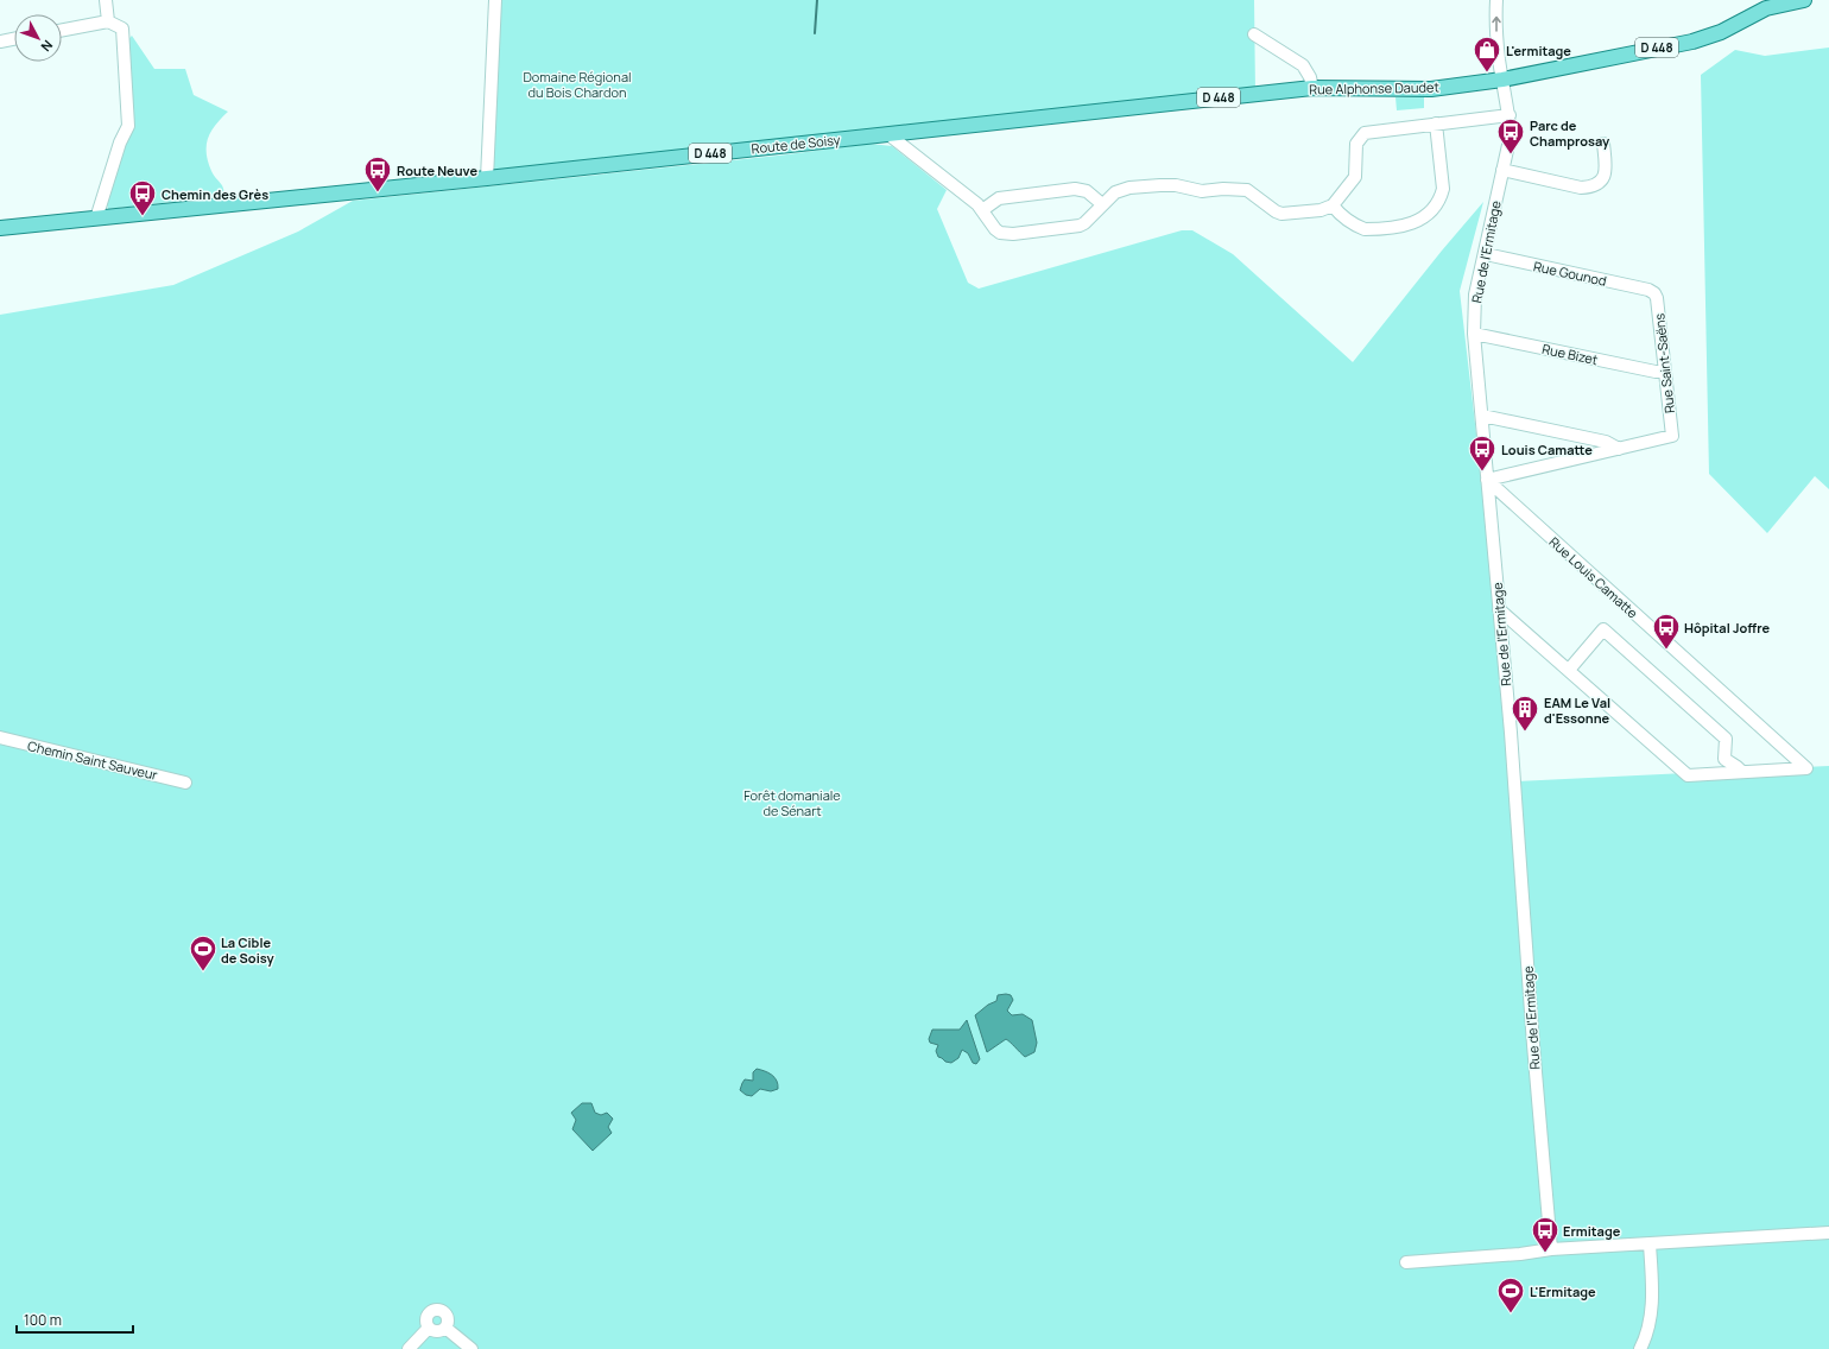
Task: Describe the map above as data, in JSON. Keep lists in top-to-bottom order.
{
  "streets": {
    "main road": ["D 448", "Rue Alphonse Daudet", "Route de Soisy"],
    "street": [
      "Rue de l'Ermitage",
      "Rue Gounod",
      "Rue Bizet",
      "Rue Saint-Saëns",
      "Rue Louis Camatte",
      "Chemin Saint Sauveur"
    ]
  },
  "crossings": [
    ["D 448", "Route de Soisy"],
    ["Rue Alphonse Daudet", "Route de Soisy"],
    ["Rue Alphonse Daudet", "Rue de l'Ermitage"],
    ["Rue de l'Ermitage", "Rue Gounod"],
    ["Rue de l'Ermitage", "Rue Bizet"],
    ["Rue de l'Ermitage", "Rue Louis Camatte"],
    ["Rue Gounod", "Rue Saint-Saëns"],
    ["Rue Bizet", "Rue Saint-Saëns"]
  ],
  "parks": ["Domaine Régional du Bois Chardon", "Forêt domaniale de Sénart"],
  "places": {
    "shop": ["L'ermitage"],
    "bus stop": [
      "Parc de Champrosay",
      "Route Neuve",
      "Chemin des Grès",
      "Louis Camatte",
      "Hôpital Joffre",
      "Ermitage"
    ],
    "building": ["EAM Le Val d'Essonne"],
    "sports": ["La Cible de Soisy", "L'Ermitage"]
  },
  "scale_bar": "100 m",
  "north": "bottom right"
}
